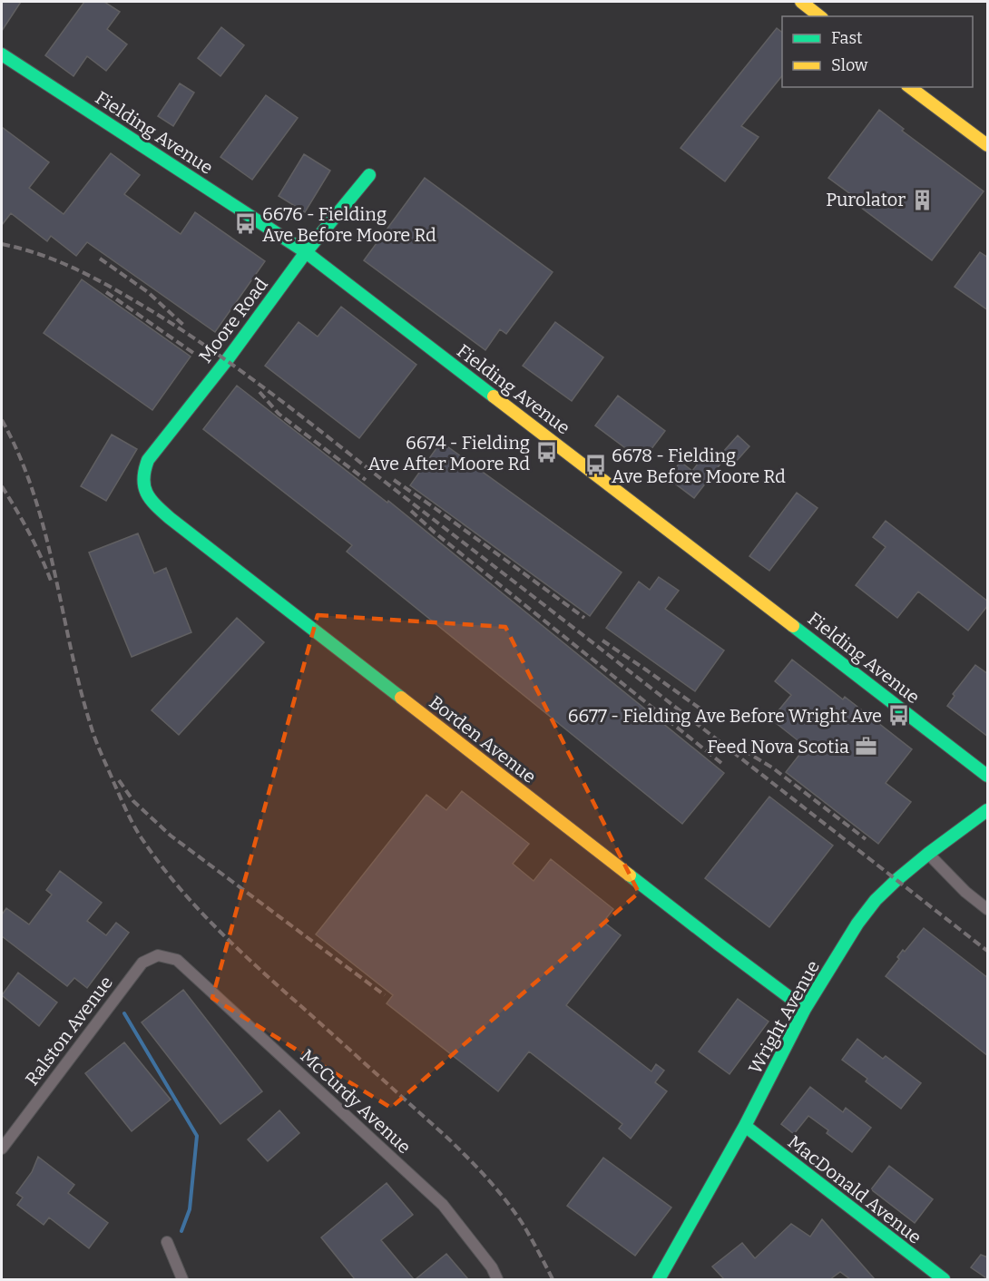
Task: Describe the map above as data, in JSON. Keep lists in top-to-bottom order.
{
  "streets": {
    "street": [
      "Fielding Avenue",
      "Moore Road",
      "Borden Avenue",
      "Wright Avenue",
      "Ralston Avenue",
      "McCurdy Avenue",
      "MacDonald Avenue"
    ]
  },
  "crossings": [
    ["Fielding Avenue", "Moore Road"],
    ["Moore Road", "Borden Avenue"],
    ["Borden Avenue", "Wright Avenue"],
    ["Wright Avenue", "MacDonald Avenue"],
    ["Ralston Avenue", "McCurdy Avenue"]
  ],
  "places": {
    "building": ["Purolator"],
    "bus stop": [
      "6676 - Fielding Ave Before Moore Rd",
      "6674 - Fielding Ave After Moore Rd",
      "6678 - Fielding Ave Before Moore Rd",
      "6677 - Fielding Ave Before Wright Ave"
    ],
    "office": ["Feed Nova Scotia"]
  },
  "legend": ["Fast", "Slow"]
}
